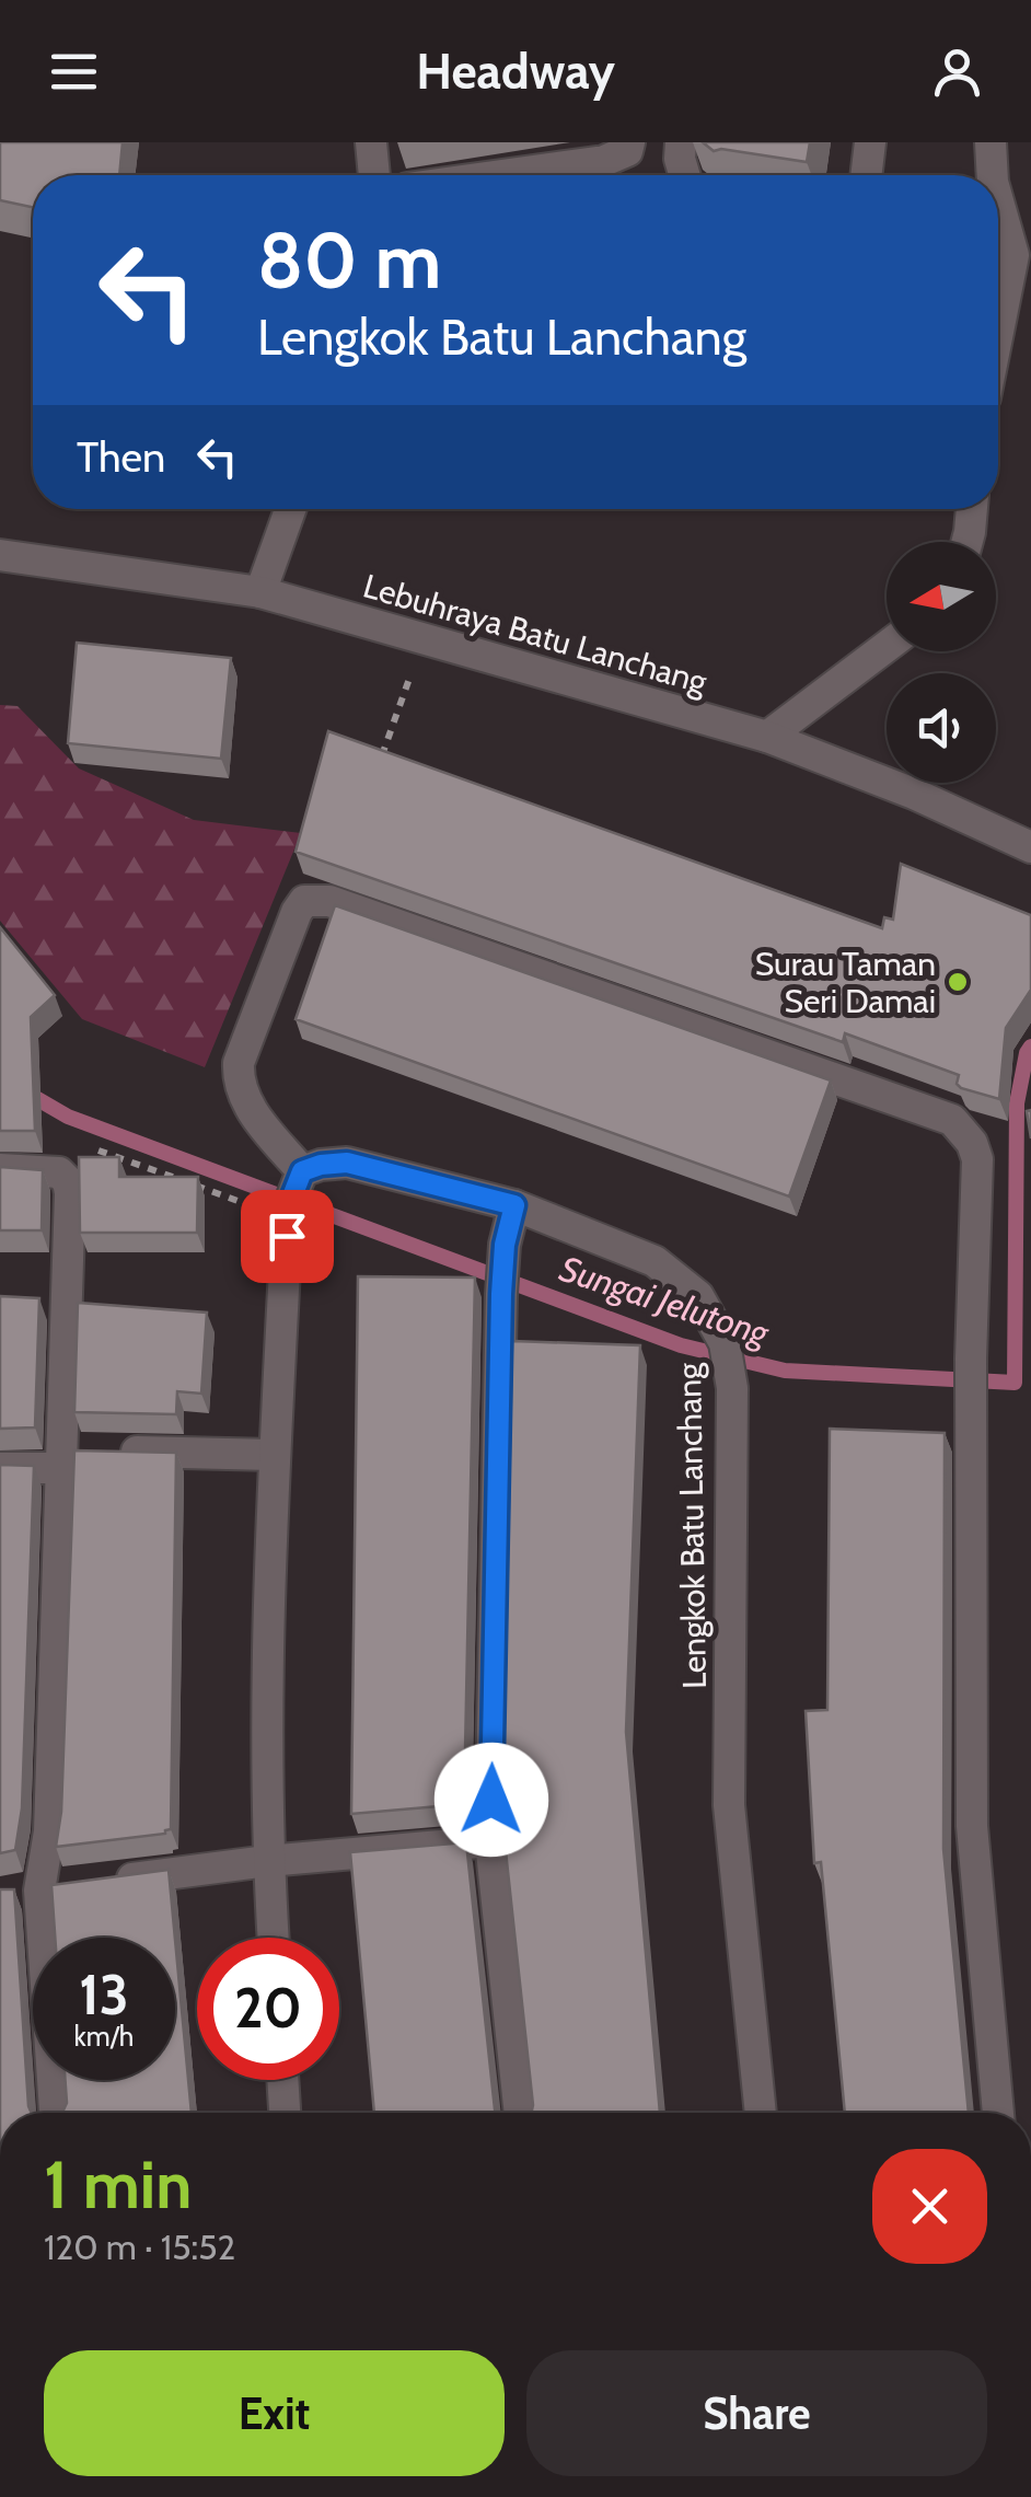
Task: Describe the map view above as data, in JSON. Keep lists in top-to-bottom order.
{
  "streets": {
    "street": ["Lebuhraya Batu Lanchang", "Lengkok Batu Lanchang"]
  },
  "water": ["Sungai Jelutong"],
  "places": ["Surau Taman Seri Damai"],
  "north": "left",
  "page": {
    "header": "Headway",
    "turn": ["80 m", "Lengkok Batu Lanchang"],
    "then": "Then",
    "speed": "13 km/h",
    "limit": "20",
    "heading": ["1 min", "120 m · 15:52"],
    "buttons": ["Exit", "Share"]
  }
}
